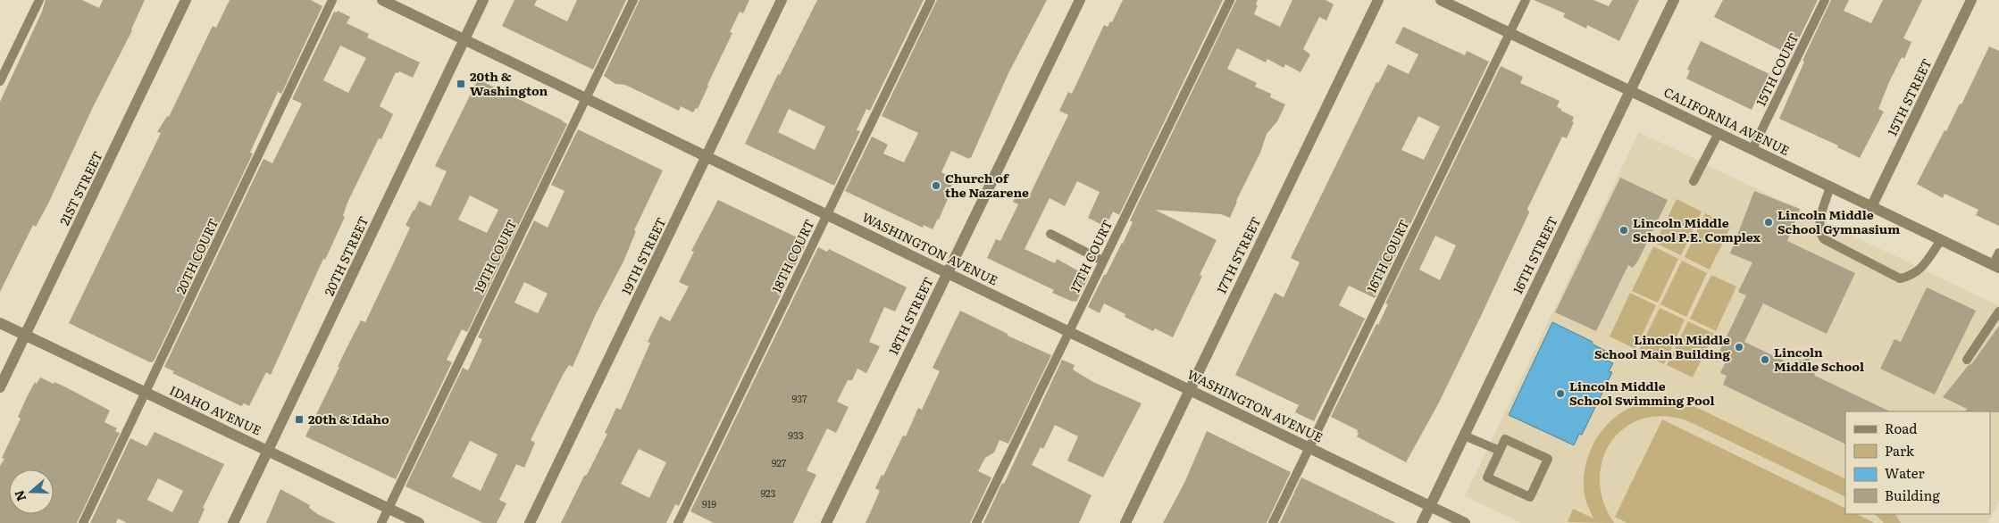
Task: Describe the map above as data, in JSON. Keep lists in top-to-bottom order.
{
  "streets": {
    "street": [
      "15TH STREET",
      "CALIFORNIA AVENUE",
      "21ST STREET",
      "WASHINGTON AVENUE",
      "17TH STREET",
      "16TH STREET",
      "20TH STREET",
      "19TH STREET",
      "18TH STREET",
      "IDAHO AVENUE"
    ],
    "lane": [
      "15TH COURT",
      "20TH COURT",
      "19TH COURT",
      "18TH COURT",
      "17TH COURT",
      "16TH COURT"
    ]
  },
  "crossings": [
    ["15TH COURT", "CALIFORNIA AVENUE"],
    ["15TH STREET", "CALIFORNIA AVENUE"],
    ["CALIFORNIA AVENUE", "16TH STREET"],
    ["CALIFORNIA AVENUE", "16TH COURT"],
    ["21ST STREET", "IDAHO AVENUE"],
    ["WASHINGTON AVENUE", "17TH STREET"],
    ["WASHINGTON AVENUE", "16TH STREET"],
    ["WASHINGTON AVENUE", "20TH STREET"],
    ["WASHINGTON AVENUE", "19TH COURT"],
    ["WASHINGTON AVENUE", "19TH STREET"],
    ["WASHINGTON AVENUE", "18TH COURT"],
    ["WASHINGTON AVENUE", "17TH COURT"],
    ["WASHINGTON AVENUE", "16TH COURT"],
    ["WASHINGTON AVENUE", "18TH STREET"],
    ["20TH COURT", "IDAHO AVENUE"],
    ["20TH STREET", "IDAHO AVENUE"],
    ["19TH COURT", "IDAHO AVENUE"]
  ],
  "places": {
    "transit": ["20th & Washington", "20th & Idaho"],
    "other": [
      "Church of the Nazarene",
      "Lincoln Middle School Gymnasium",
      "Lincoln Middle School P.E. Complex",
      "Lincoln Middle School Main Building",
      "Lincoln Middle School",
      "Lincoln Middle School Swimming Pool"
    ]
  },
  "house_numbers": [
    "937",
    "933",
    "927",
    "923",
    "919"
  ],
  "legend": [
    "Road",
    "Park",
    "Water",
    "Building"
  ],
  "north": "left"
}
